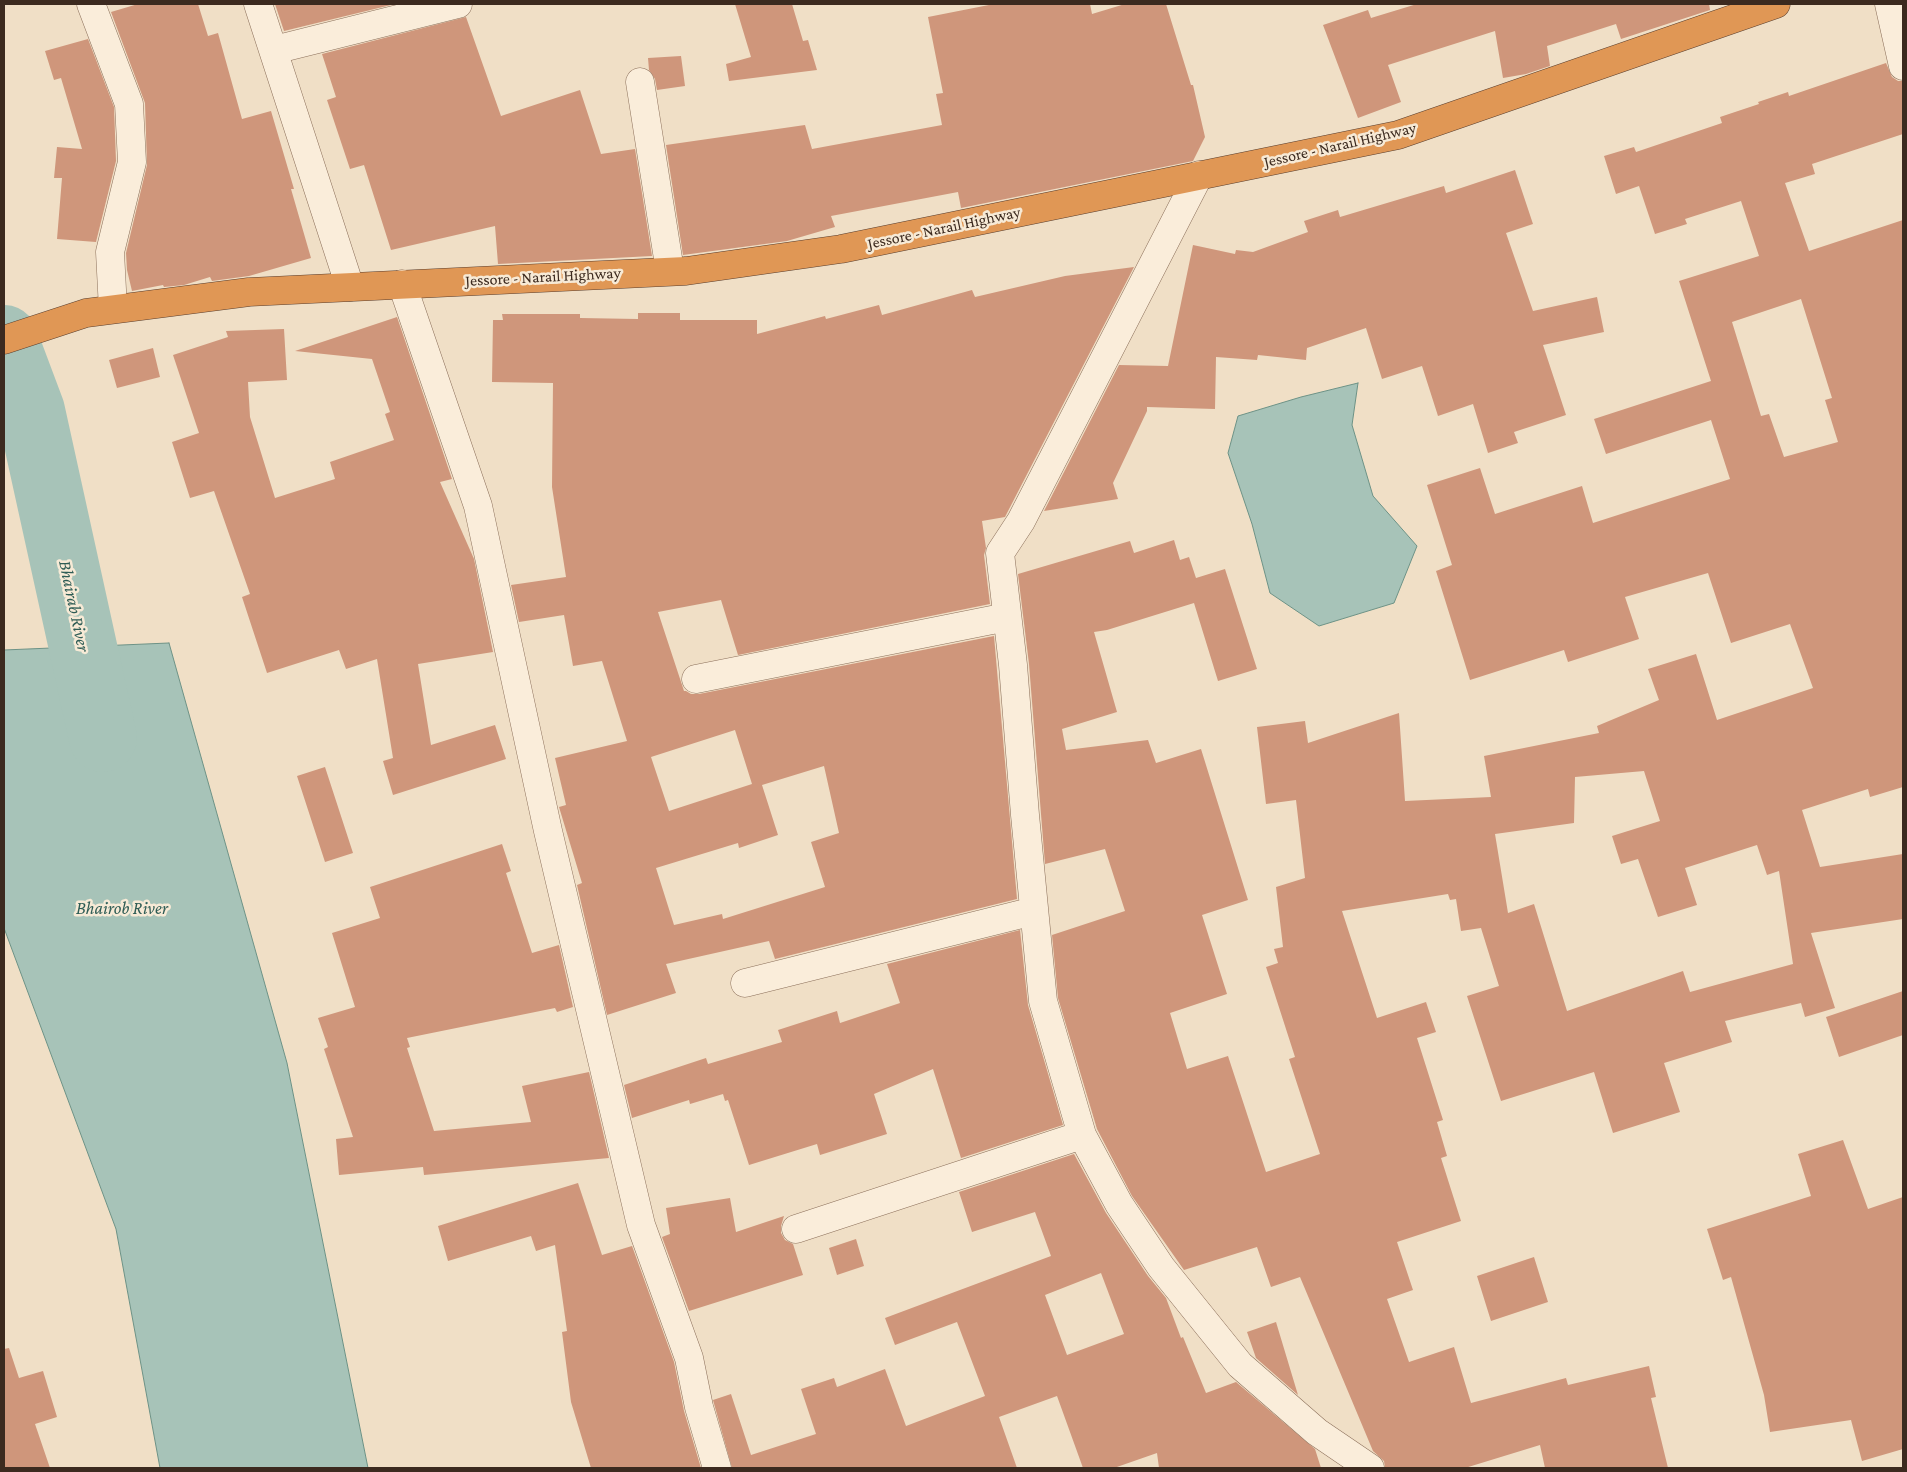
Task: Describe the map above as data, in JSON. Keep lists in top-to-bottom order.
{
  "streets": {
    "highway": ["Jessore - Narail Highway"]
  },
  "water": ["Bhairab River", "Bhairob River"]
}
